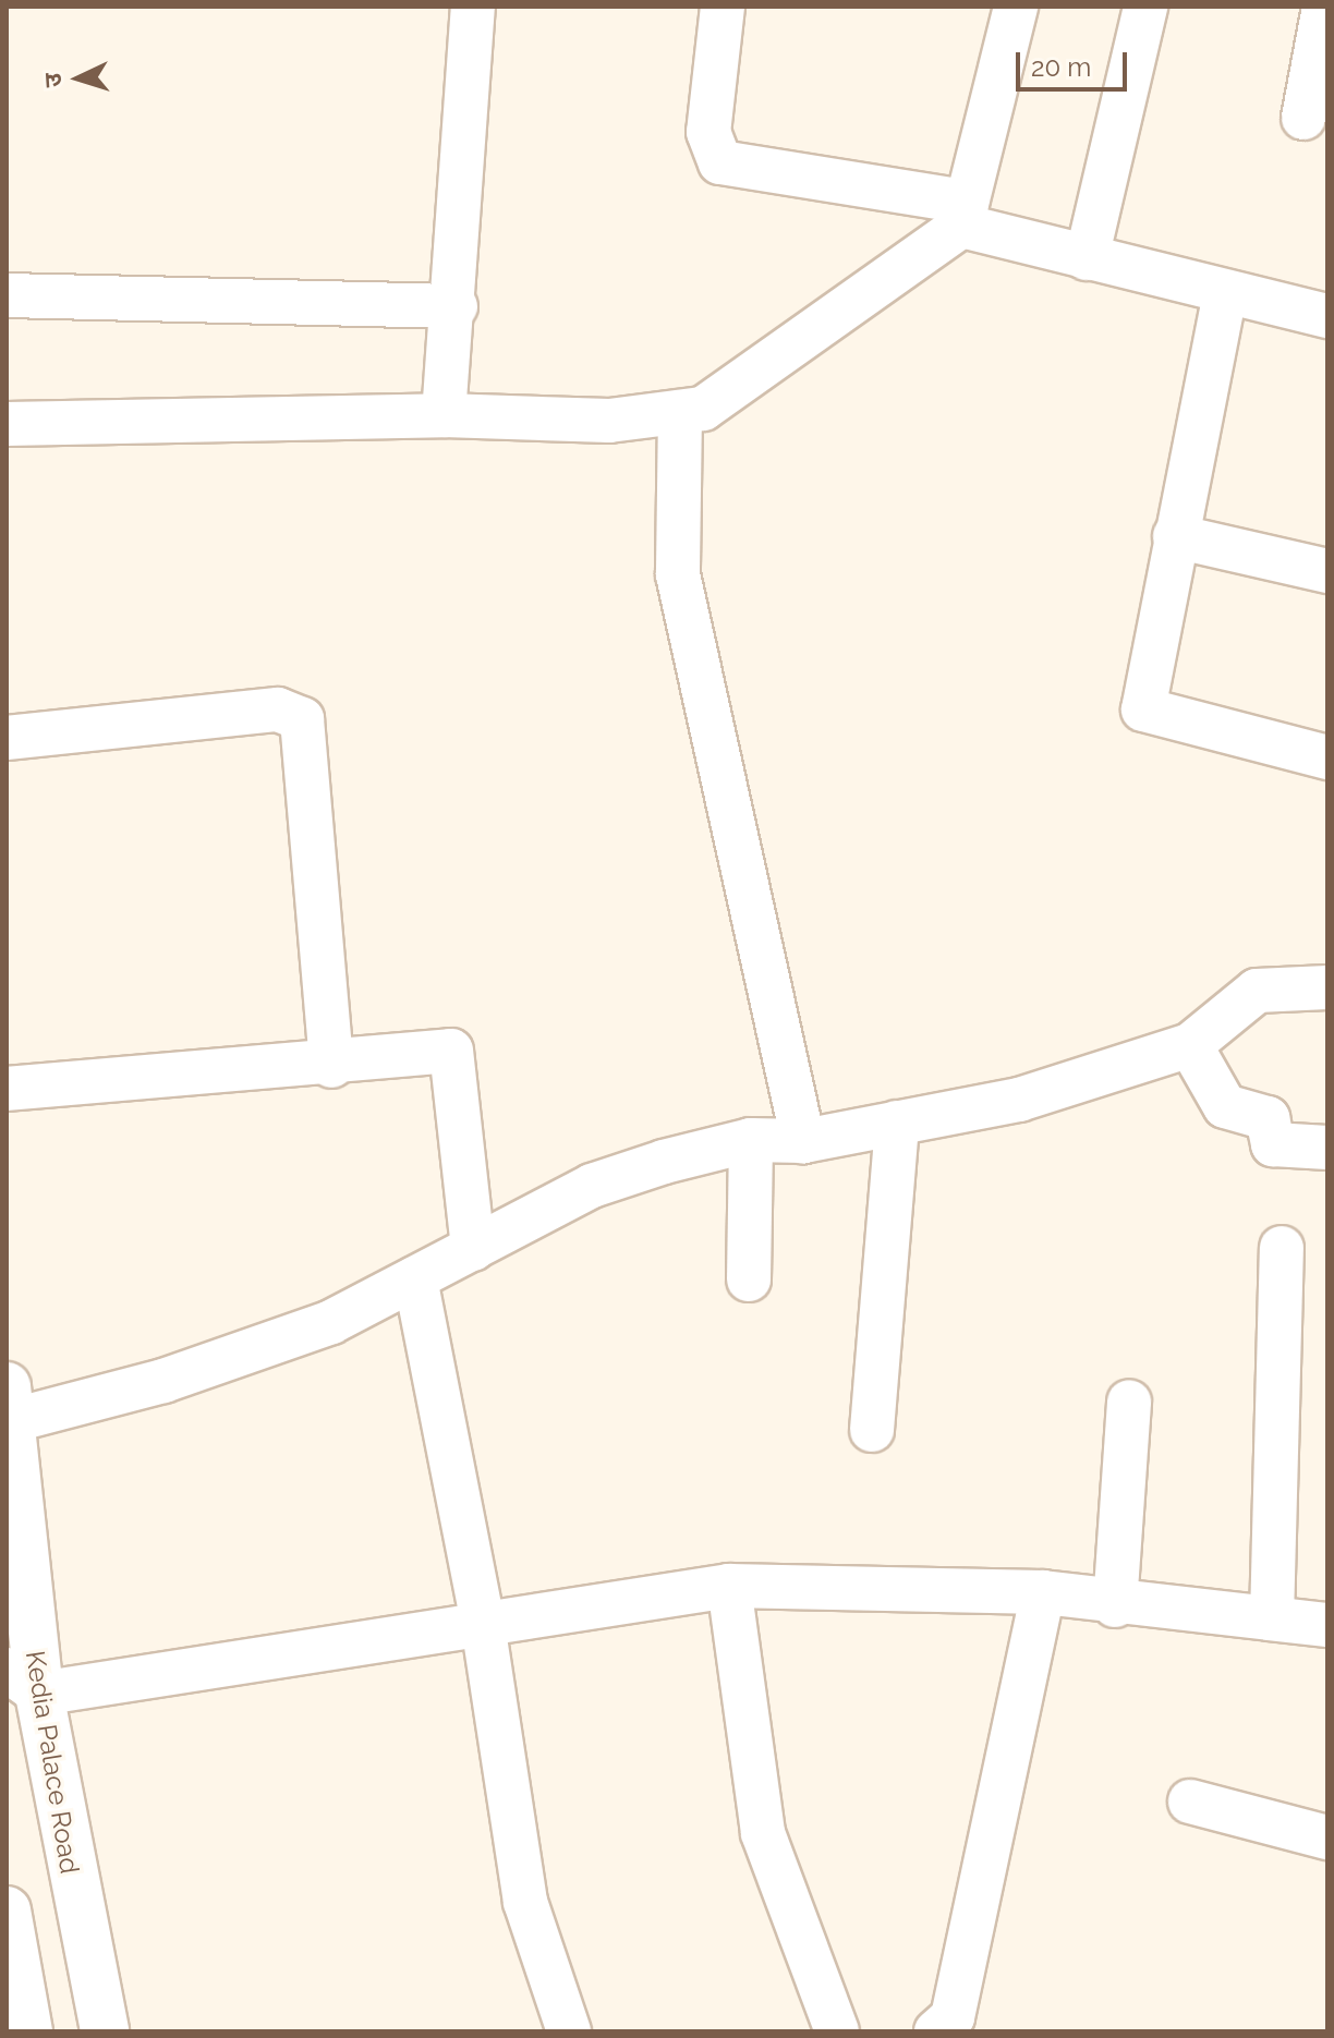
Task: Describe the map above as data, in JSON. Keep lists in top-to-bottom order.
{
  "streets": {
    "street": ["Kedia Palace Road"]
  },
  "scale_bar": "20 m",
  "north": "left"
}
